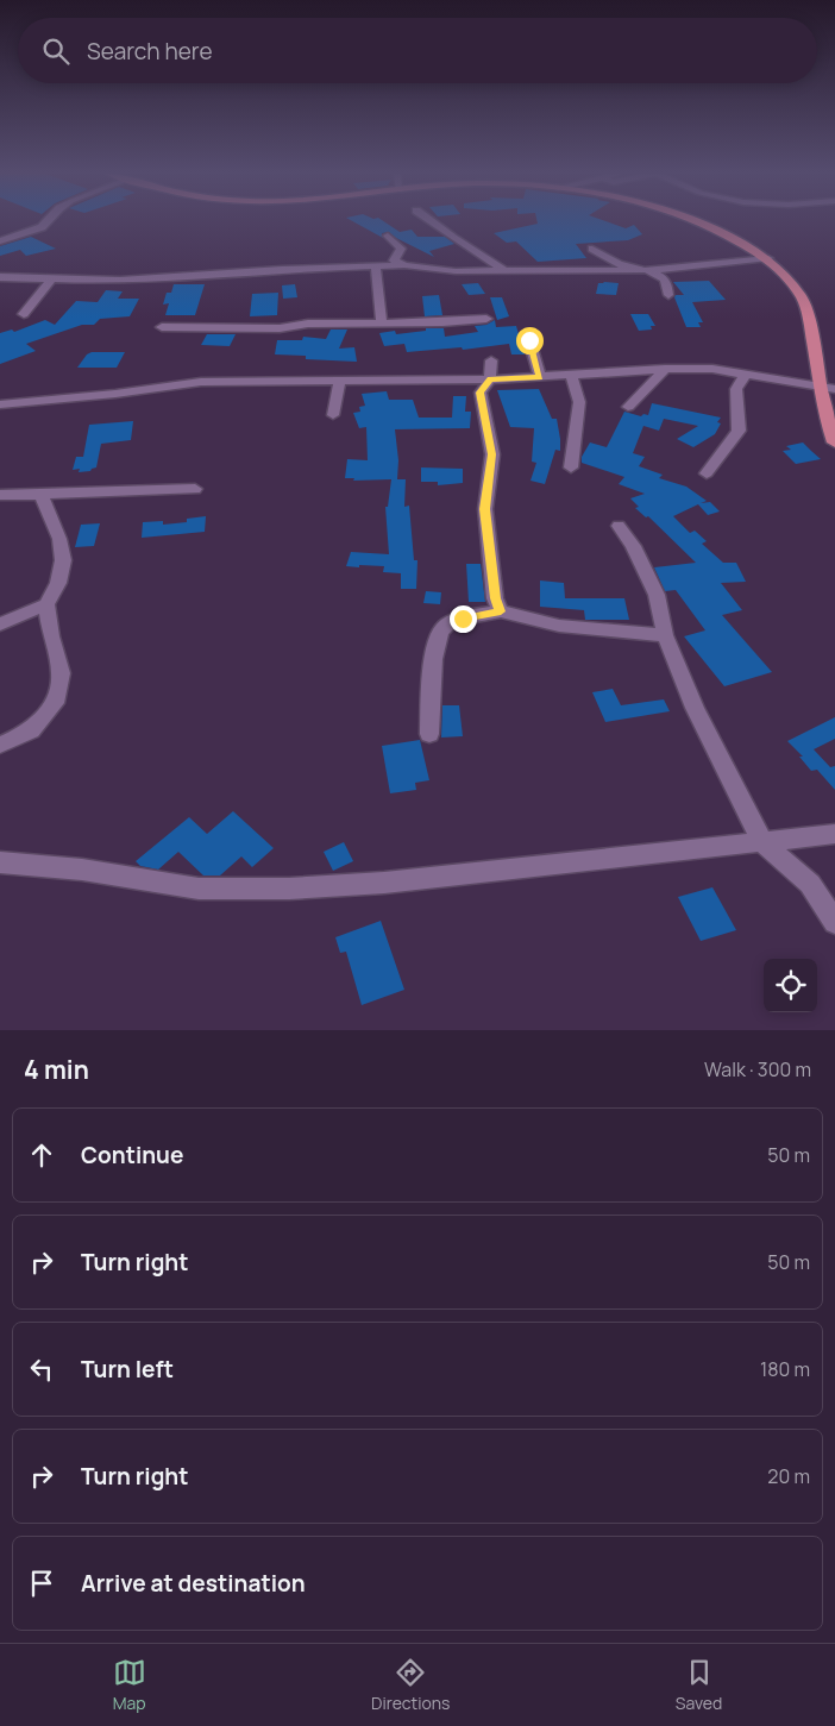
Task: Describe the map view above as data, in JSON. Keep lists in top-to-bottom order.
{
  "page": {
    "search": "Search here",
    "heading": ["4 min", "Walk · 300 m"],
    "list": [
      ["Continue", "50 m"],
      ["Turn right", "50 m"],
      ["Turn left", "180 m"],
      ["Turn right", "20 m"],
      "Arrive at destination"
    ],
    "nav": ["Map", "Directions", "Saved"]
  }
}
